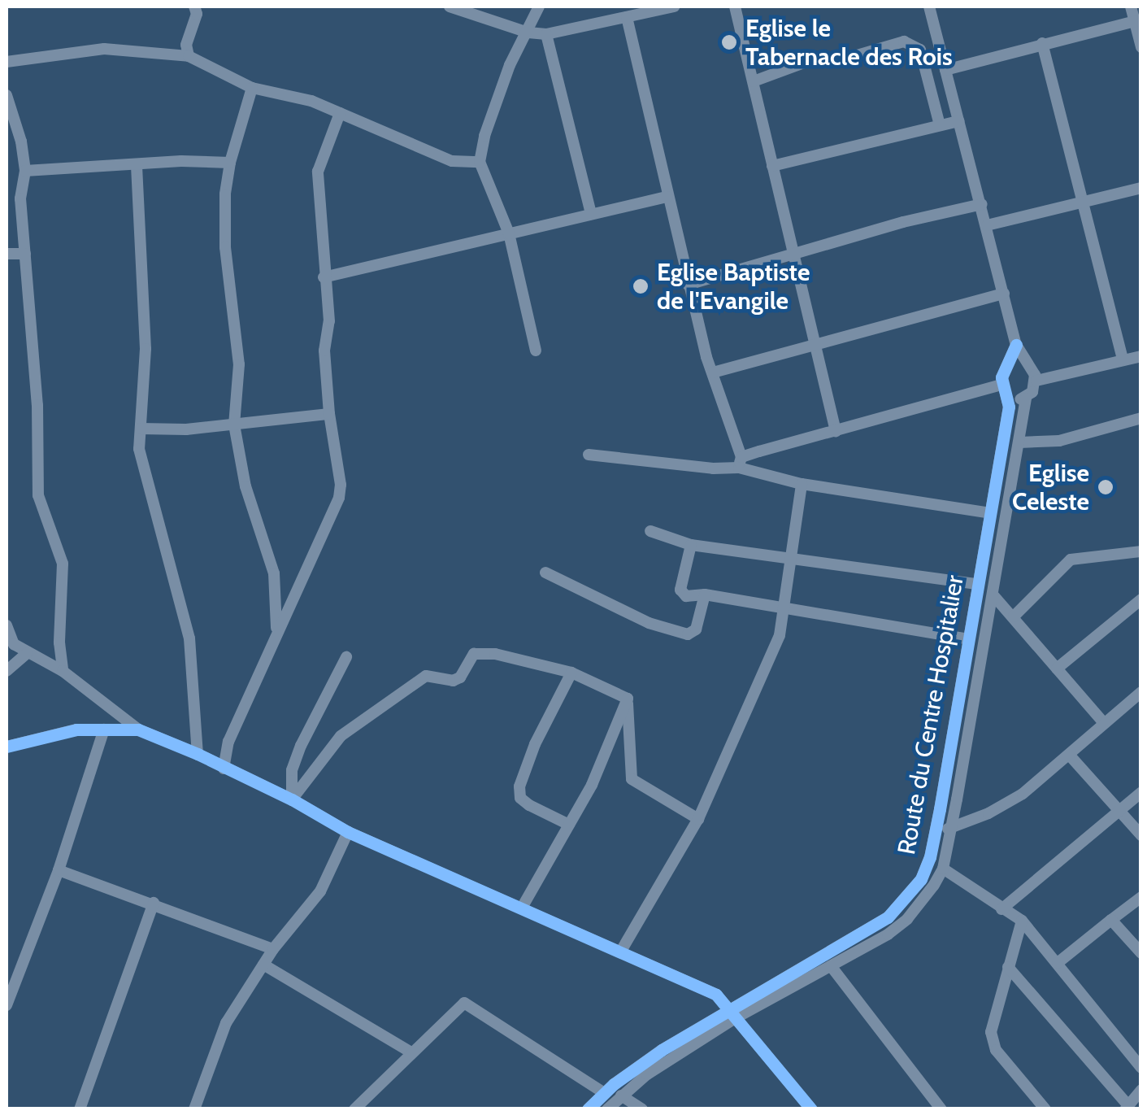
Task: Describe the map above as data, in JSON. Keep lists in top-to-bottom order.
{
  "streets": {
    "street": ["Route du Centre Hospitalier"]
  },
  "places": ["Eglise le Tabernacle des Rois", "Eglise Baptiste de l'Evangile", "Eglise Celeste"]
}
